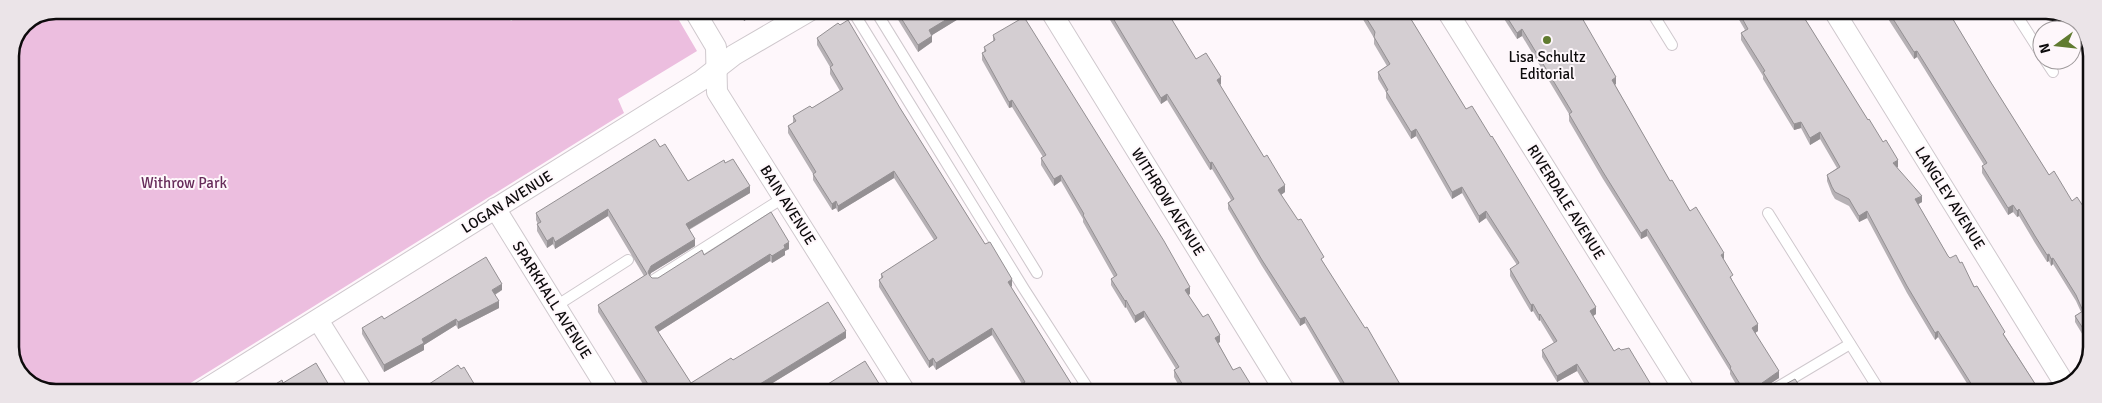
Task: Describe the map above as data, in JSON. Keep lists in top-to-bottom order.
{
  "streets": {
    "street": [
      "LANGLEY AVENUE",
      "LOGAN AVENUE",
      "WITHROW AVENUE",
      "RIVERDALE AVENUE",
      "BAIN AVENUE",
      "SPARKHALL AVENUE"
    ]
  },
  "crossings": [
    ["LOGAN AVENUE", "BAIN AVENUE"],
    ["LOGAN AVENUE", "SPARKHALL AVENUE"]
  ],
  "parks": ["Withrow Park"],
  "places": ["Lisa Schultz Editorial"],
  "north": "left"
}
